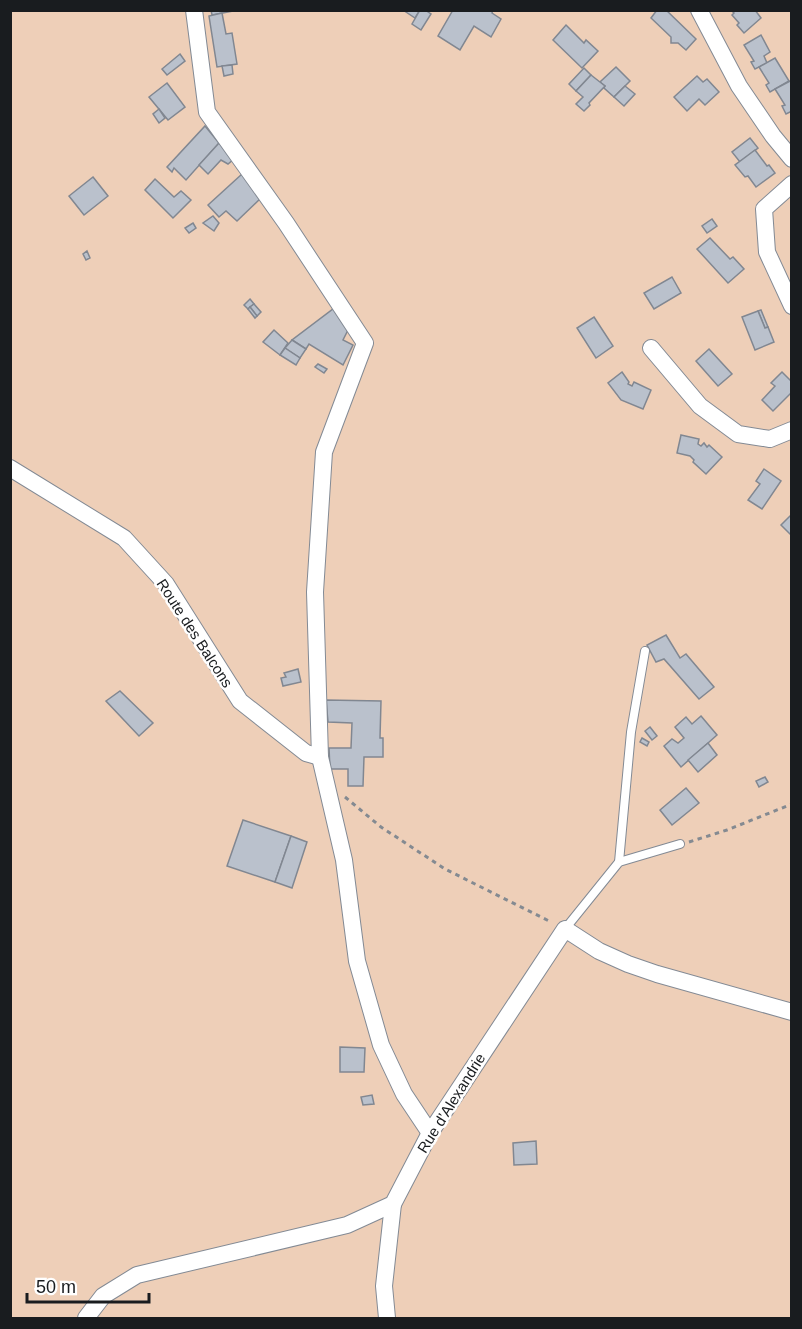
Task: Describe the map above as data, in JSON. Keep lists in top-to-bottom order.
{
  "streets": {
    "street": ["Route des Balcons", "Rue d’Alexandrie"]
  },
  "scale_bar": "50 m"
}
